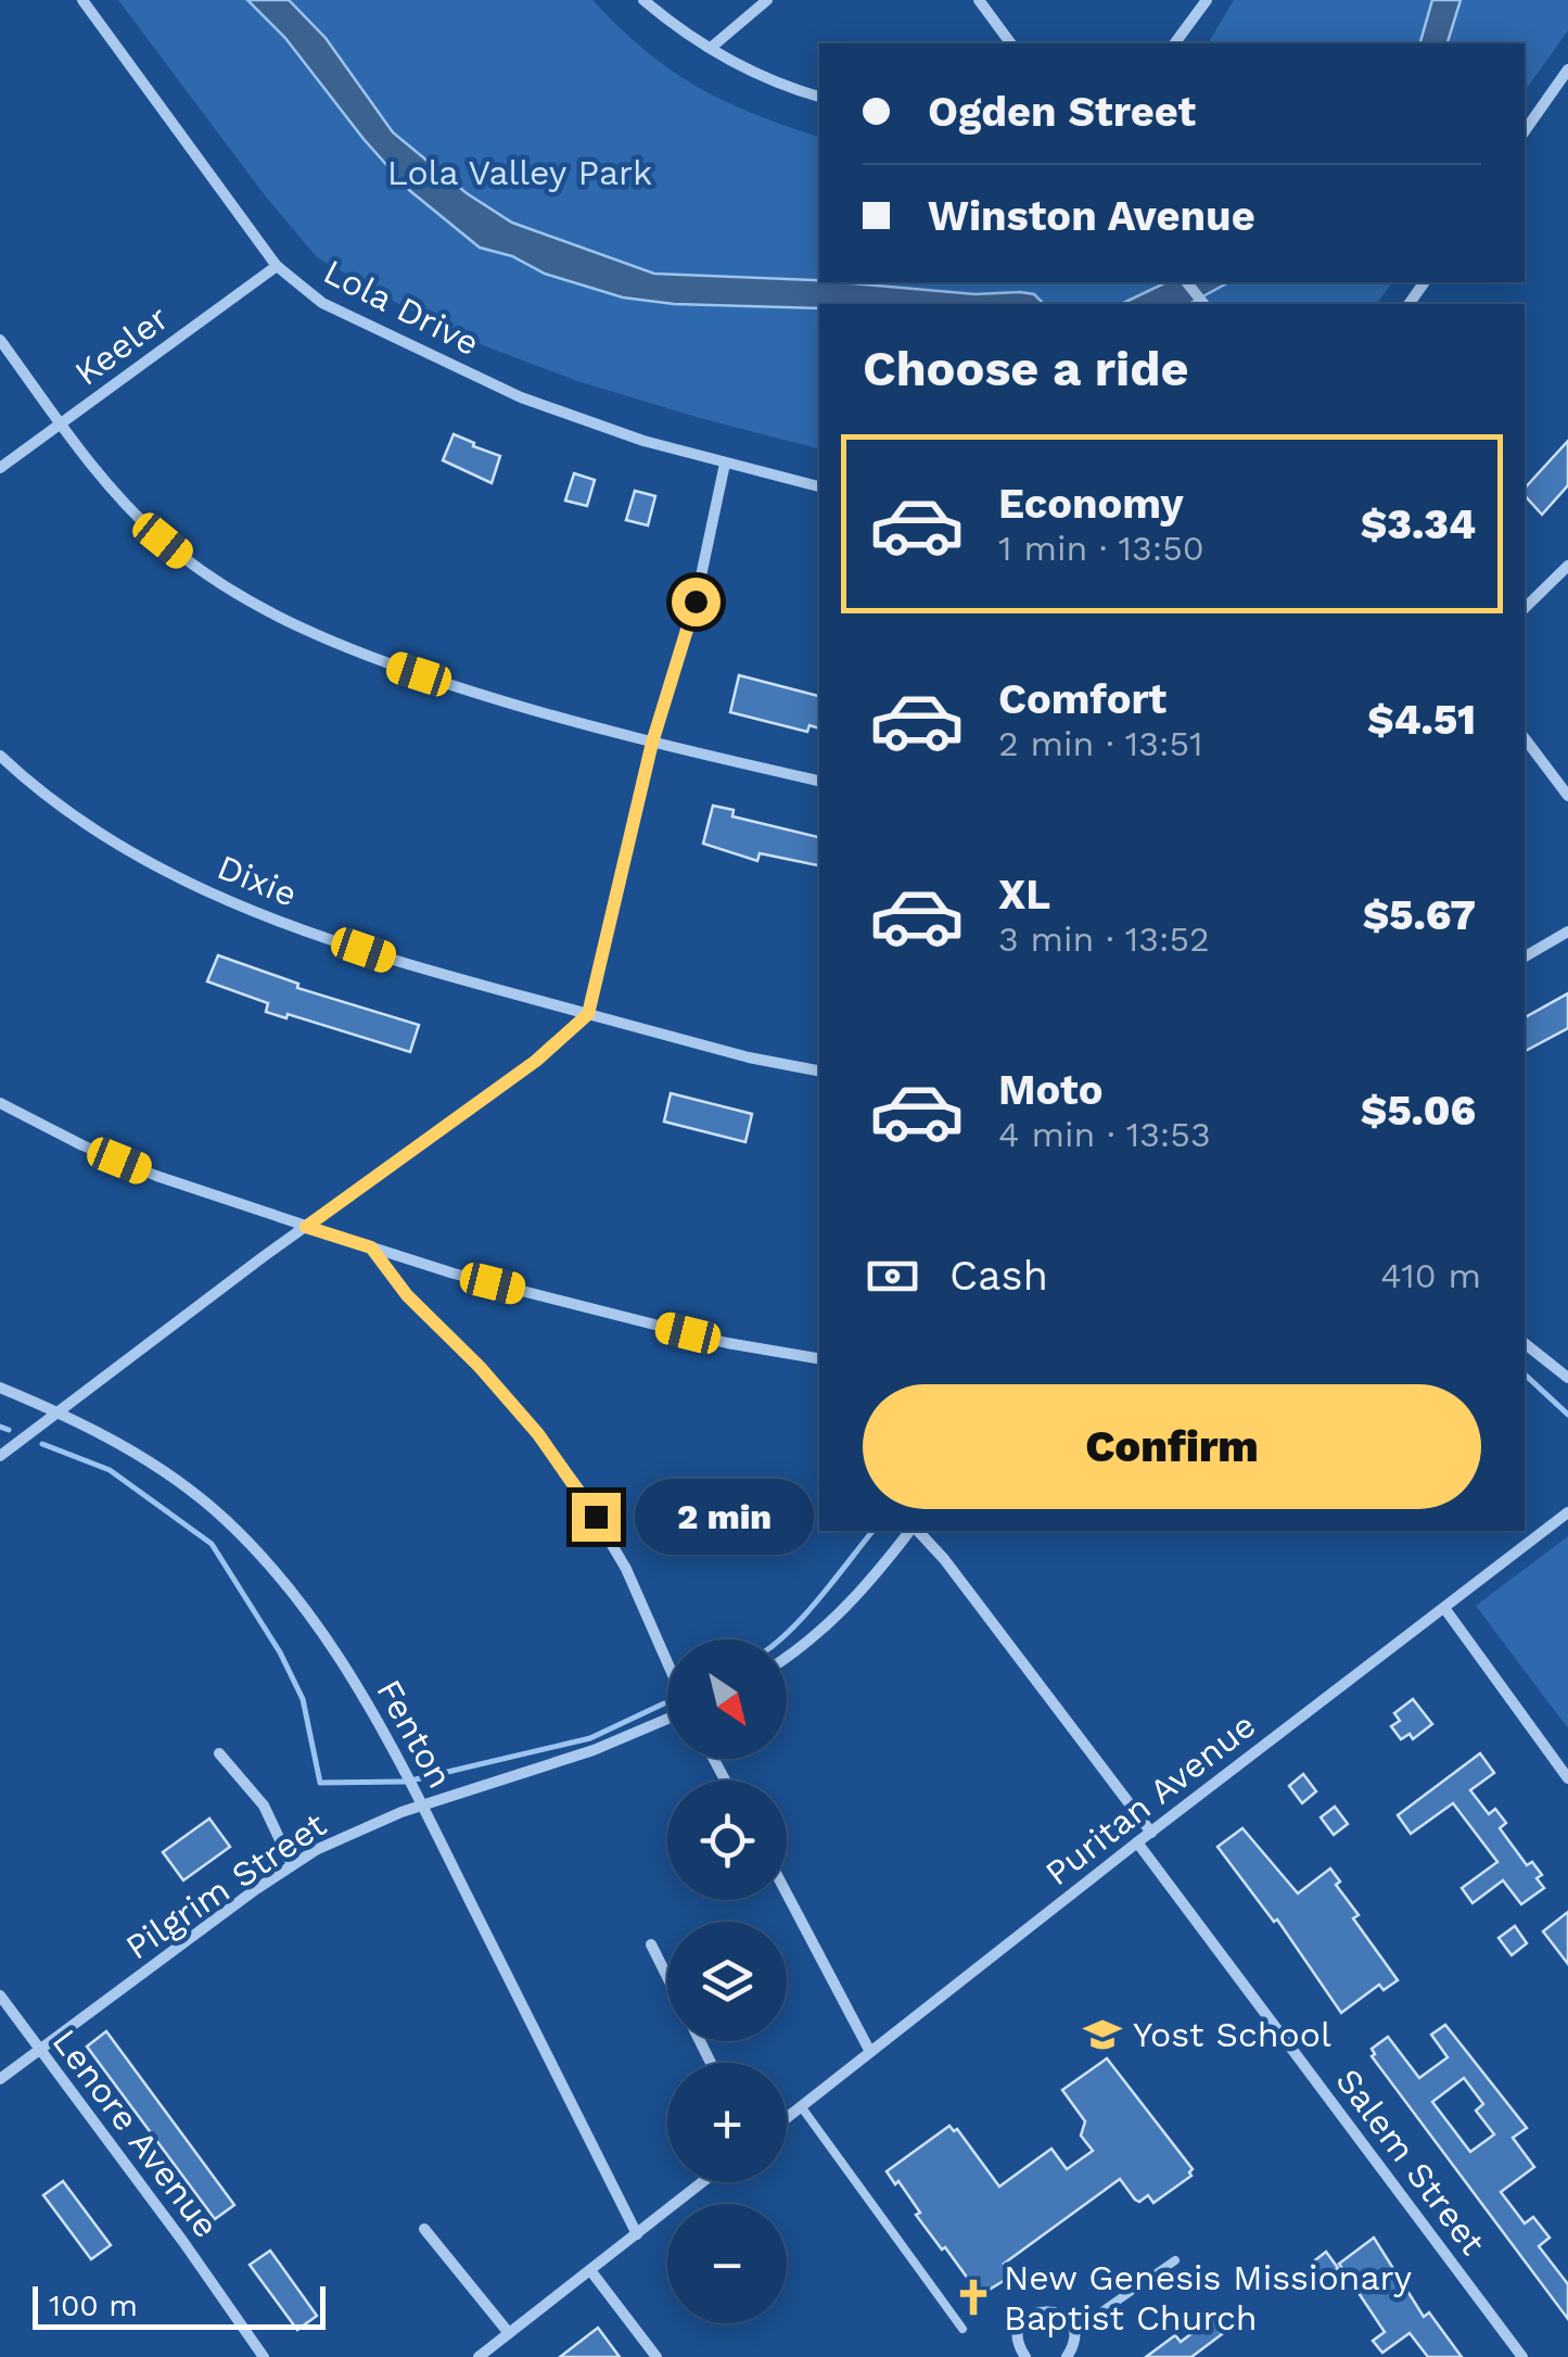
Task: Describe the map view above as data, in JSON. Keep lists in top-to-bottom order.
{
  "streets": {
    "street": [
      "Lola Drive",
      "Keeler",
      "Dixie",
      "Fenton",
      "Puritan Avenue",
      "Pilgrim Street",
      "Lenore Avenue",
      "Salem Street"
    ]
  },
  "crossings": [
    ["Lola Drive", "Keeler"],
    ["Fenton", "Pilgrim Street"],
    ["Puritan Avenue", "Salem Street"],
    ["Pilgrim Street", "Lenore Avenue"]
  ],
  "parks": ["Lola Valley Park"],
  "places": {
    "school or university": ["Yost School"],
    "church": ["New Genesis Missionary Baptist Church"]
  },
  "scale_bar": "100 m",
  "north": "bottom right",
  "page": {
    "banner": ["Ogden Street", "Winston Avenue"],
    "heading": "Choose a ride",
    "list": [
      {
        "name": "Economy",
        "note": "1 min · 13:50",
        "value": "$3.34"
      },
      {
        "name": "Comfort",
        "note": "2 min · 13:51",
        "value": "$4.51"
      },
      {
        "name": "XL",
        "note": "3 min · 13:52",
        "value": "$5.67"
      },
      {
        "name": "Moto",
        "note": "4 min · 13:53",
        "value": "$5.06"
      }
    ],
    "pay": ["Cash", "410 m"],
    "buttons": "Confirm",
    "bubble": "2 min",
    "map_buttons": ["+", "−"],
    "scale": "100 m"
  }
}
